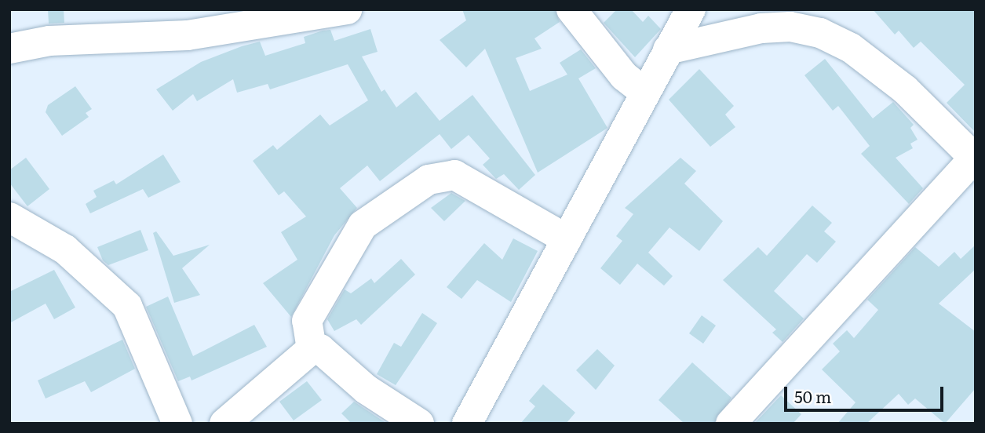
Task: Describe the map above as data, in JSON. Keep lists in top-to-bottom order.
{
  "scale_bar": "50 m"
}
